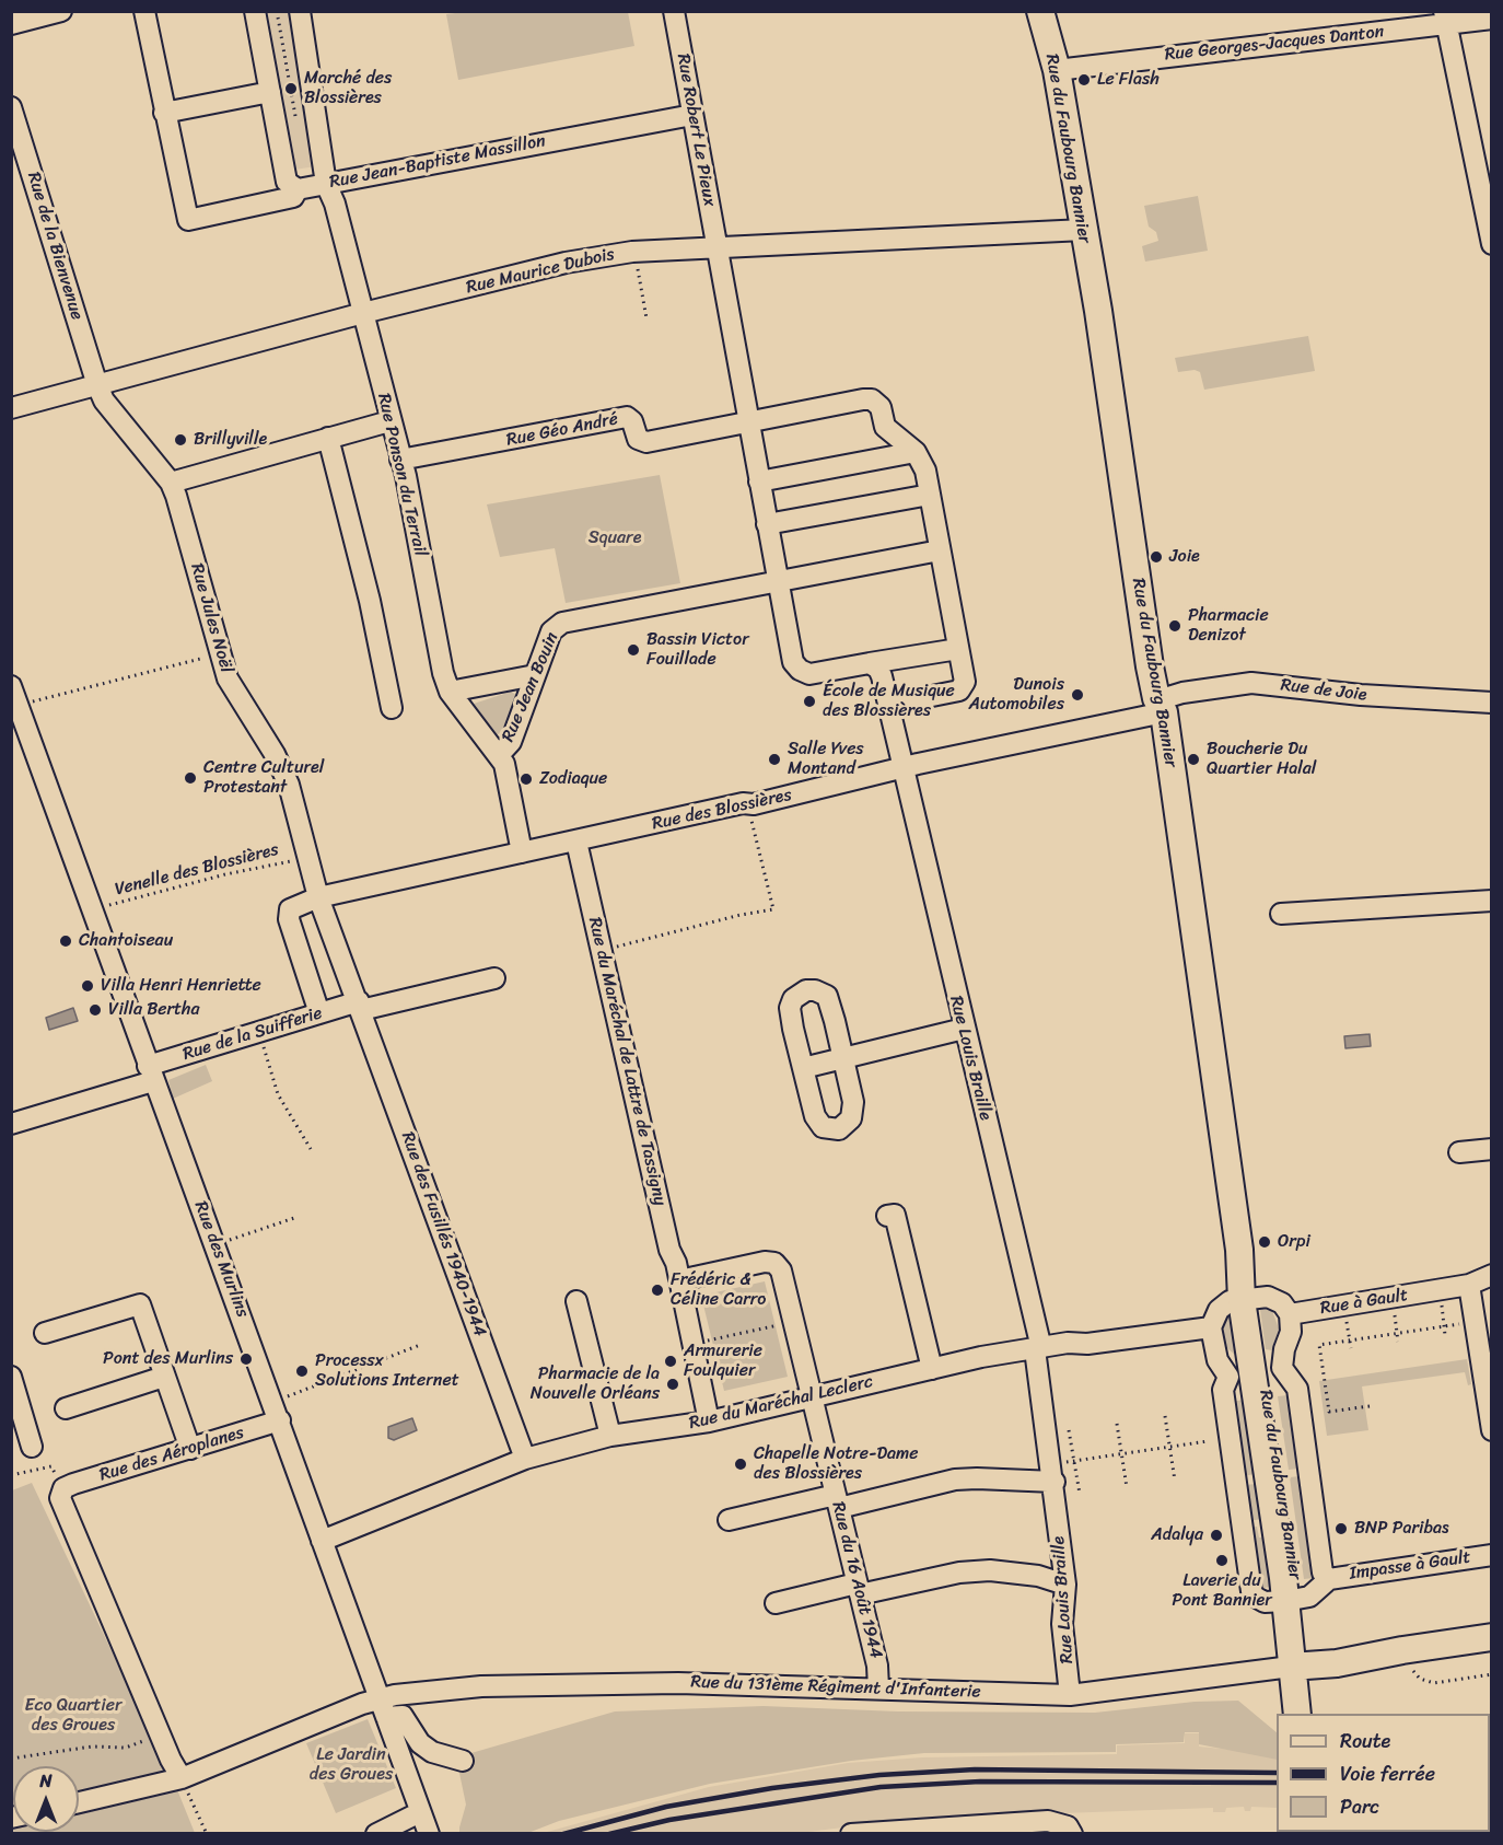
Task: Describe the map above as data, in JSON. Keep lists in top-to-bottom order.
{
  "streets": {
    "main road": ["Rue du Faubourg Bannier"],
    "street": [
      "Rue Georges-Jacques Danton",
      "Rue Robert Le Pieux",
      "Rue Jean-Baptiste Massillon",
      "Rue de la Bienvenue",
      "Rue Maurice Dubois",
      "Rue Géo André",
      "Rue Ponson du Terrail",
      "Rue Jules Noël",
      "Rue Jean Bouin",
      "Rue de Joie",
      "Rue des Blossières",
      "Rue de la Suifferie",
      "Rue Louis Braille",
      "Rue du Maréchal de Lattre de Tassigny",
      "Rue des Fusillés 1940-1944",
      "Rue des Murlins",
      "Rue à Gault",
      "Rue du Maréchal Leclerc",
      "Rue des Aéroplanes",
      "Impasse à Gault",
      "Rue du 16 Août 1944",
      "Rue du 131ème Régiment d'Infanterie"
    ],
    "path": ["Venelle des Blossières"]
  },
  "crossings": [
    ["Rue Georges-Jacques Danton", "Rue du Faubourg Bannier"],
    ["Rue Robert Le Pieux", "Rue Jean-Baptiste Massillon"],
    ["Rue Robert Le Pieux", "Rue Maurice Dubois"],
    ["Rue Robert Le Pieux", "Rue Géo André"],
    ["Rue Robert Le Pieux", "Rue Jean Bouin"],
    ["Rue Robert Le Pieux", "Rue Louis Braille"],
    ["Rue du Faubourg Bannier", "Rue Maurice Dubois"],
    ["Rue du Faubourg Bannier", "Rue de Joie"],
    ["Rue du Faubourg Bannier", "Rue des Blossières"],
    ["Rue du Faubourg Bannier", "Rue à Gault"],
    ["Rue du Faubourg Bannier", "Rue du Maréchal Leclerc"],
    ["Rue du Faubourg Bannier", "Impasse à Gault"],
    ["Rue du Faubourg Bannier", "Rue du 131ème Régiment d'Infanterie"],
    ["Rue Jean-Baptiste Massillon", "Rue Ponson du Terrail"],
    ["Rue de la Bienvenue", "Rue Maurice Dubois"],
    ["Rue de la Bienvenue", "Rue Jules Noël"],
    ["Rue Maurice Dubois", "Rue Ponson du Terrail"],
    ["Rue Maurice Dubois", "Rue Jules Noël"],
    ["Rue Géo André", "Rue Ponson du Terrail"],
    ["Rue Ponson du Terrail", "Rue Jean Bouin"],
    ["Rue Jules Noël", "Rue des Blossières"],
    ["Rue Jules Noël", "Venelle des Blossières"],
    ["Rue Jules Noël", "Rue de la Suifferie"],
    ["Rue Jules Noël", "Rue des Fusillés 1940-1944"],
    ["Rue Jean Bouin", "Rue des Blossières"],
    ["Rue de Joie", "Rue des Blossières"],
    ["Rue des Blossières", "Rue de la Suifferie"],
    ["Rue des Blossières", "Rue Louis Braille"],
    ["Rue des Blossières", "Rue du Maréchal de Lattre de Tassigny"],
    ["Venelle des Blossières", "Rue des Murlins"],
    ["Rue de la Suifferie", "Rue des Fusillés 1940-1944"],
    ["Rue de la Suifferie", "Rue des Murlins"],
    ["Rue Louis Braille", "Rue du Maréchal Leclerc"],
    ["Rue Louis Braille", "Rue du 131ème Régiment d'Infanterie"],
    ["Rue du Maréchal de Lattre de Tassigny", "Rue du Maréchal Leclerc"],
    ["Rue du Maréchal de Lattre de Tassigny", "Rue du 16 Août 1944"],
    ["Rue des Fusillés 1940-1944", "Rue du Maréchal Leclerc"],
    ["Rue des Murlins", "Rue du Maréchal Leclerc"],
    ["Rue des Murlins", "Rue des Aéroplanes"],
    ["Rue des Murlins", "Rue du 131ème Régiment d'Infanterie"],
    ["Rue du Maréchal Leclerc", "Rue du 16 Août 1944"],
    ["Rue du 16 Août 1944", "Rue du 131ème Régiment d'Infanterie"]
  ],
  "parks": ["Square", "Eco Quartier des Groues", "Le Jardin des Groues"],
  "places": [
    "Le Flash",
    "Marché des Blossières",
    "Brillyville",
    "Joie",
    "Pharmacie Denizot",
    "Bassin Victor Fouillade",
    "Dunois Automobiles",
    "École de Musique des Blossières",
    "Salle Yves Montand",
    "Boucherie Du Quartier Halal",
    "Centre Culturel Protestant",
    "Zodiaque",
    "Chantoiseau",
    "Villa Henri Henriette",
    "Villa Bertha",
    "Orpi",
    "Frédéric & Céline Carro",
    "Pont des Murlins",
    "Armurerie Foulquier",
    "Processx Solutions Internet",
    "Pharmacie de la Nouvelle Orléans",
    "Chapelle Notre-Dame des Blossières",
    "BNP Paribas",
    "Adalya",
    "Laverie du Pont Bannier"
  ],
  "legend": ["Route", "Voie ferrée", "Parc"],
  "north": "top"
}
